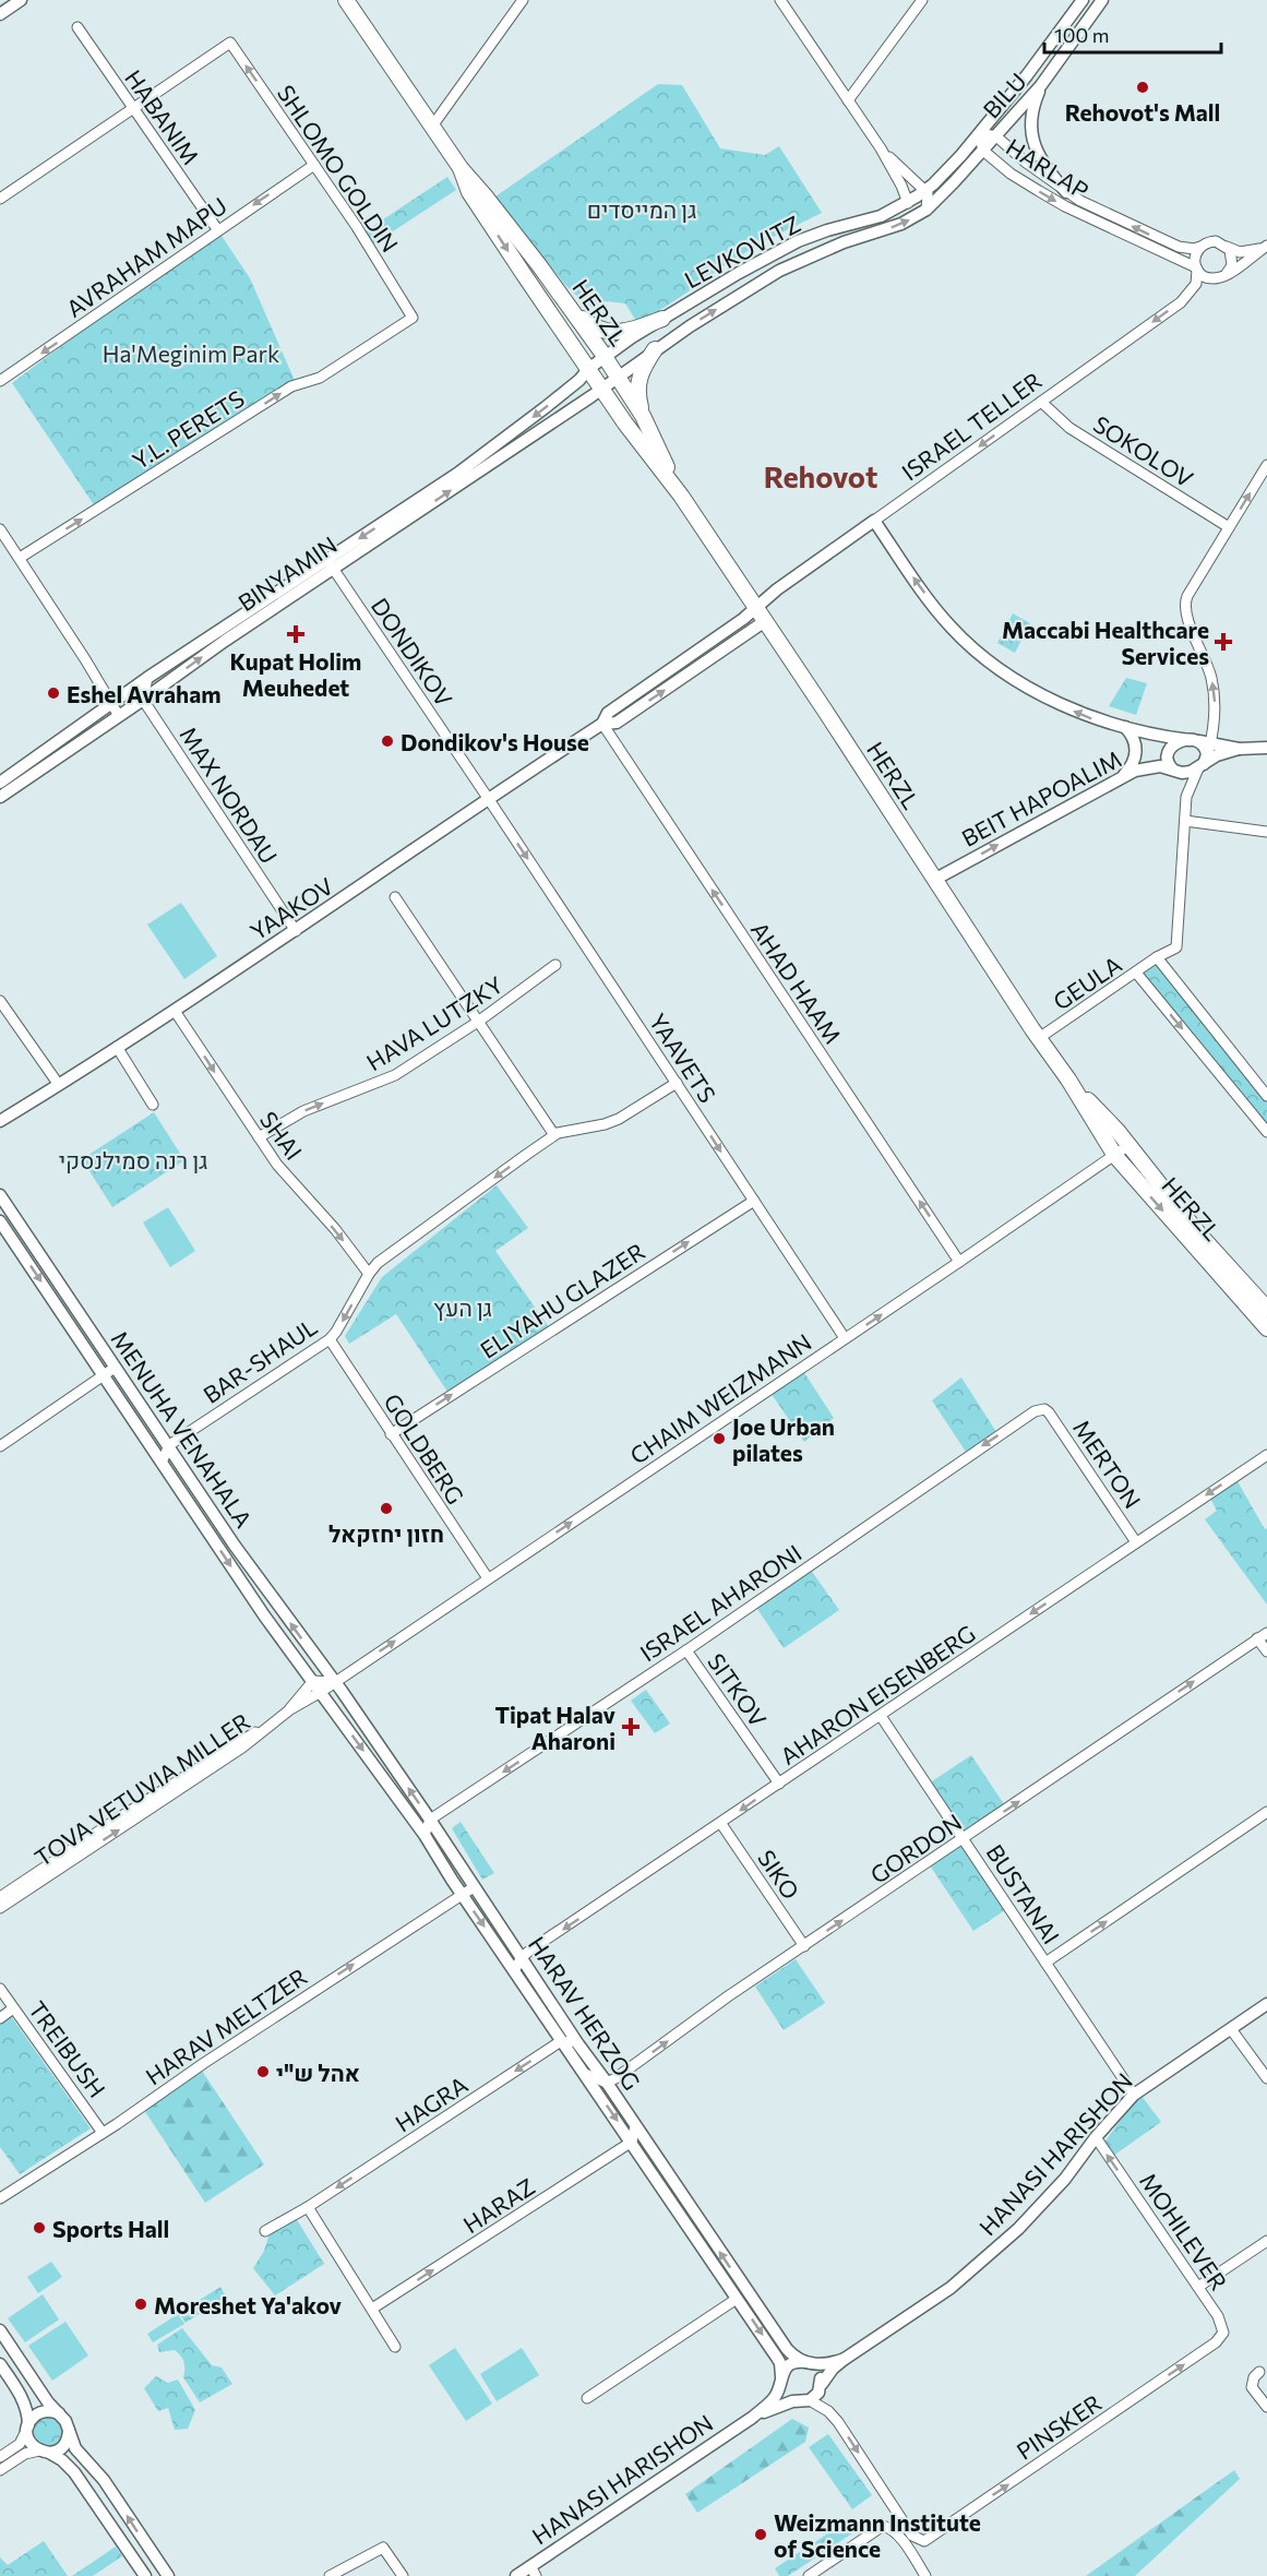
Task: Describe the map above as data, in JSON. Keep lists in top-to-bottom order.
{
  "streets": {
    "main road": ["HERZL"],
    "street": [
      "BILU",
      "HABANIM",
      "SHLOMO GOLDIN",
      "HARLAP",
      "LEVKOVITZ",
      "AVRAHAM MAPU",
      "ISRAEL TELLER",
      "Y.L. PERETS",
      "SOKOLOV",
      "BINYAMIN",
      "DONDIKOV",
      "MAX NORDAU",
      "BEIT HAPOALIM",
      "YAAKOV",
      "AHAD HAAM",
      "GEULA",
      "HAVA LUTZKY",
      "YAAVETS",
      "SHAI",
      "ELIYAHU GLAZER",
      "BAR-SHAUL",
      "CHAIM WEIZMANN",
      "MENUHA VENAHALA",
      "GOLDBERG",
      "MERTON",
      "ISRAEL AHARONI",
      "SITKOV",
      "AHARON EISENBERG",
      "TOVA VETUVIA MILLER",
      "GORDON",
      "SIKO",
      "BUSTANAI",
      "HARAV HERZOG",
      "HARAV MELTZER",
      "TREIBUSH",
      "HAGRA",
      "HANASI HARISHON",
      "HARAZ",
      "MOHILEVER",
      "PINSKER"
    ]
  },
  "crossings": [
    ["BILU", "HARLAP"],
    ["BILU", "LEVKOVITZ"],
    ["HABANIM", "SHLOMO GOLDIN"],
    ["HABANIM", "AVRAHAM MAPU"],
    ["SHLOMO GOLDIN", "AVRAHAM MAPU"],
    ["SHLOMO GOLDIN", "Y.L. PERETS"],
    ["HARLAP", "ISRAEL TELLER"],
    ["LEVKOVITZ", "HERZL"],
    ["LEVKOVITZ", "BINYAMIN"],
    ["HERZL", "ISRAEL TELLER"],
    ["HERZL", "BINYAMIN"],
    ["HERZL", "BEIT HAPOALIM"],
    ["HERZL", "YAAKOV"],
    ["HERZL", "GEULA"],
    ["HERZL", "CHAIM WEIZMANN"],
    ["ISRAEL TELLER", "SOKOLOV"],
    ["ISRAEL TELLER", "YAAKOV"],
    ["BINYAMIN", "DONDIKOV"],
    ["BINYAMIN", "MAX NORDAU"],
    ["DONDIKOV", "YAAKOV"],
    ["DONDIKOV", "YAAVETS"],
    ["MAX NORDAU", "YAAKOV"],
    ["YAAKOV", "AHAD HAAM"],
    ["YAAKOV", "YAAVETS"],
    ["YAAKOV", "SHAI"],
    ["AHAD HAAM", "CHAIM WEIZMANN"],
    ["HAVA LUTZKY", "SHAI"],
    ["YAAVETS", "ELIYAHU GLAZER"],
    ["YAAVETS", "CHAIM WEIZMANN"],
    ["SHAI", "BAR-SHAUL"],
    ["ELIYAHU GLAZER", "GOLDBERG"],
    ["BAR-SHAUL", "MENUHA VENAHALA"],
    ["BAR-SHAUL", "GOLDBERG"],
    ["CHAIM WEIZMANN", "MENUHA VENAHALA"],
    ["CHAIM WEIZMANN", "GOLDBERG"],
    ["CHAIM WEIZMANN", "TOVA VETUVIA MILLER"],
    ["CHAIM WEIZMANN", "HARAV HERZOG"],
    ["MENUHA VENAHALA", "TOVA VETUVIA MILLER"],
    ["MENUHA VENAHALA", "HARAV HERZOG"],
    ["MERTON", "ISRAEL AHARONI"],
    ["MERTON", "AHARON EISENBERG"],
    ["ISRAEL AHARONI", "SITKOV"],
    ["ISRAEL AHARONI", "HARAV HERZOG"],
    ["SITKOV", "AHARON EISENBERG"],
    ["AHARON EISENBERG", "SIKO"],
    ["AHARON EISENBERG", "BUSTANAI"],
    ["AHARON EISENBERG", "HARAV HERZOG"],
    ["TOVA VETUVIA MILLER", "HARAV HERZOG"],
    ["GORDON", "SIKO"],
    ["GORDON", "BUSTANAI"],
    ["GORDON", "HARAV HERZOG"],
    ["BUSTANAI", "HANASI HARISHON"],
    ["HARAV HERZOG", "HARAV MELTZER"],
    ["HARAV HERZOG", "HAGRA"],
    ["HARAV HERZOG", "HANASI HARISHON"],
    ["HARAV HERZOG", "HARAZ"],
    ["HARAV HERZOG", "PINSKER"],
    ["HARAV MELTZER", "TREIBUSH"],
    ["HANASI HARISHON", "MOHILEVER"],
    ["HANASI HARISHON", "PINSKER"],
    ["MOHILEVER", "PINSKER"]
  ],
  "one_way": [
    "AVRAHAM MAPU",
    "ISRAEL TELLER",
    "Y.L. PERETS",
    "BEIT HAPOALIM",
    "AHAD HAAM",
    "HAVA LUTZKY",
    "YAAVETS",
    "SHAI",
    "ELIYAHU GLAZER",
    "BAR-SHAUL",
    "CHAIM WEIZMANN",
    "ISRAEL AHARONI",
    "AHARON EISENBERG",
    "GORDON",
    "HARAV MELTZER",
    "HAGRA",
    "HARAZ",
    "MOHILEVER"
  ],
  "districts": ["Rehovot"],
  "parks": [
    "גן המייסדים",
    "Ha'Meginim Park",
    "גן רנה סמילנסקי",
    "גן העץ"
  ],
  "places": {
    "other": [
      "Rehovot's Mall",
      "Eshel Avraham",
      "Dondikov's House",
      "Joe Urban pilates",
      "חזון יחזקאל",
      "אהל ש\"י",
      "Sports Hall",
      "Moreshet Ya'akov",
      "Weizmann Institute of Science"
    ],
    "health": ["Kupat Holim Meuhedet", "Maccabi Healthcare Services", "Tipat Halav Aharoni"]
  },
  "scale_bar": "100 m"
}
